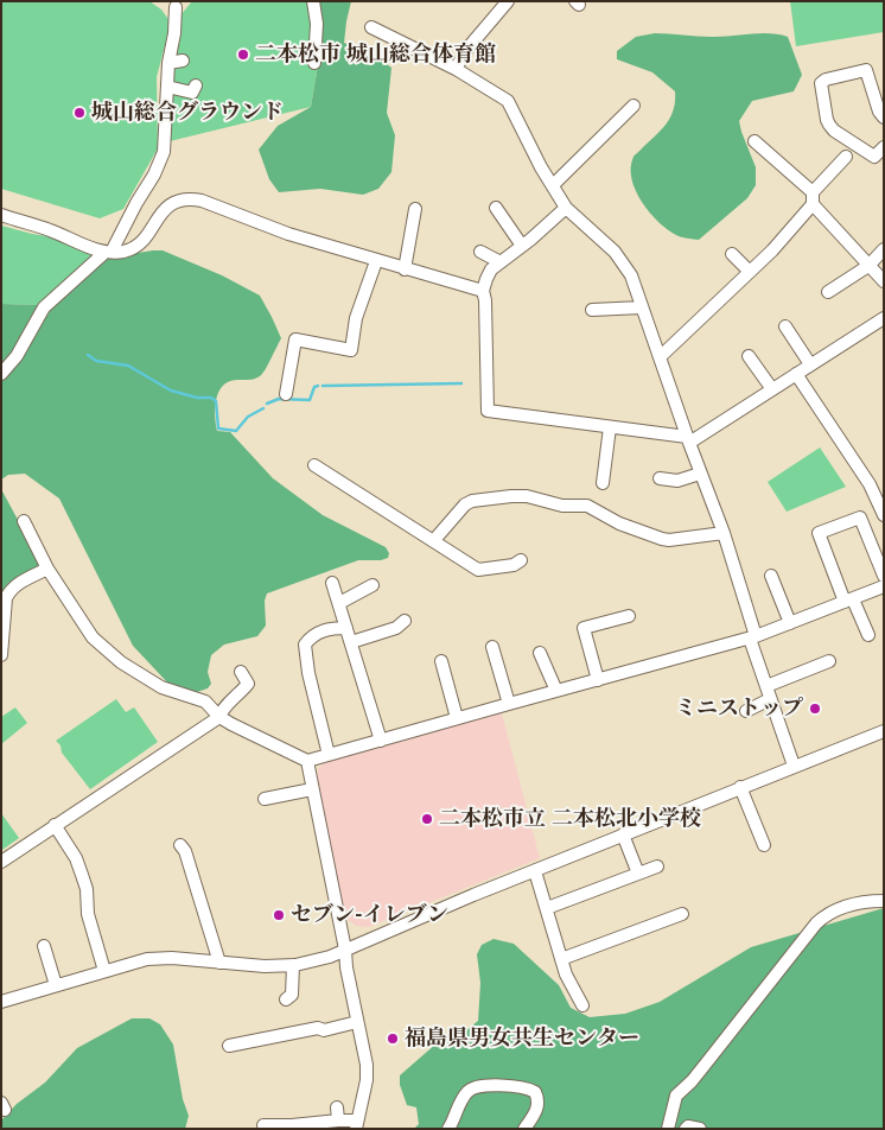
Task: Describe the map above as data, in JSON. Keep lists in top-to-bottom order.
{
  "places": [
    "二本松市 城山総合体育館",
    "城山総合グラウンド",
    "ミニストップ",
    "二本松市立 二本松北小学校",
    "セブン-イレブン",
    "福島県男女共生センター"
  ]
}
